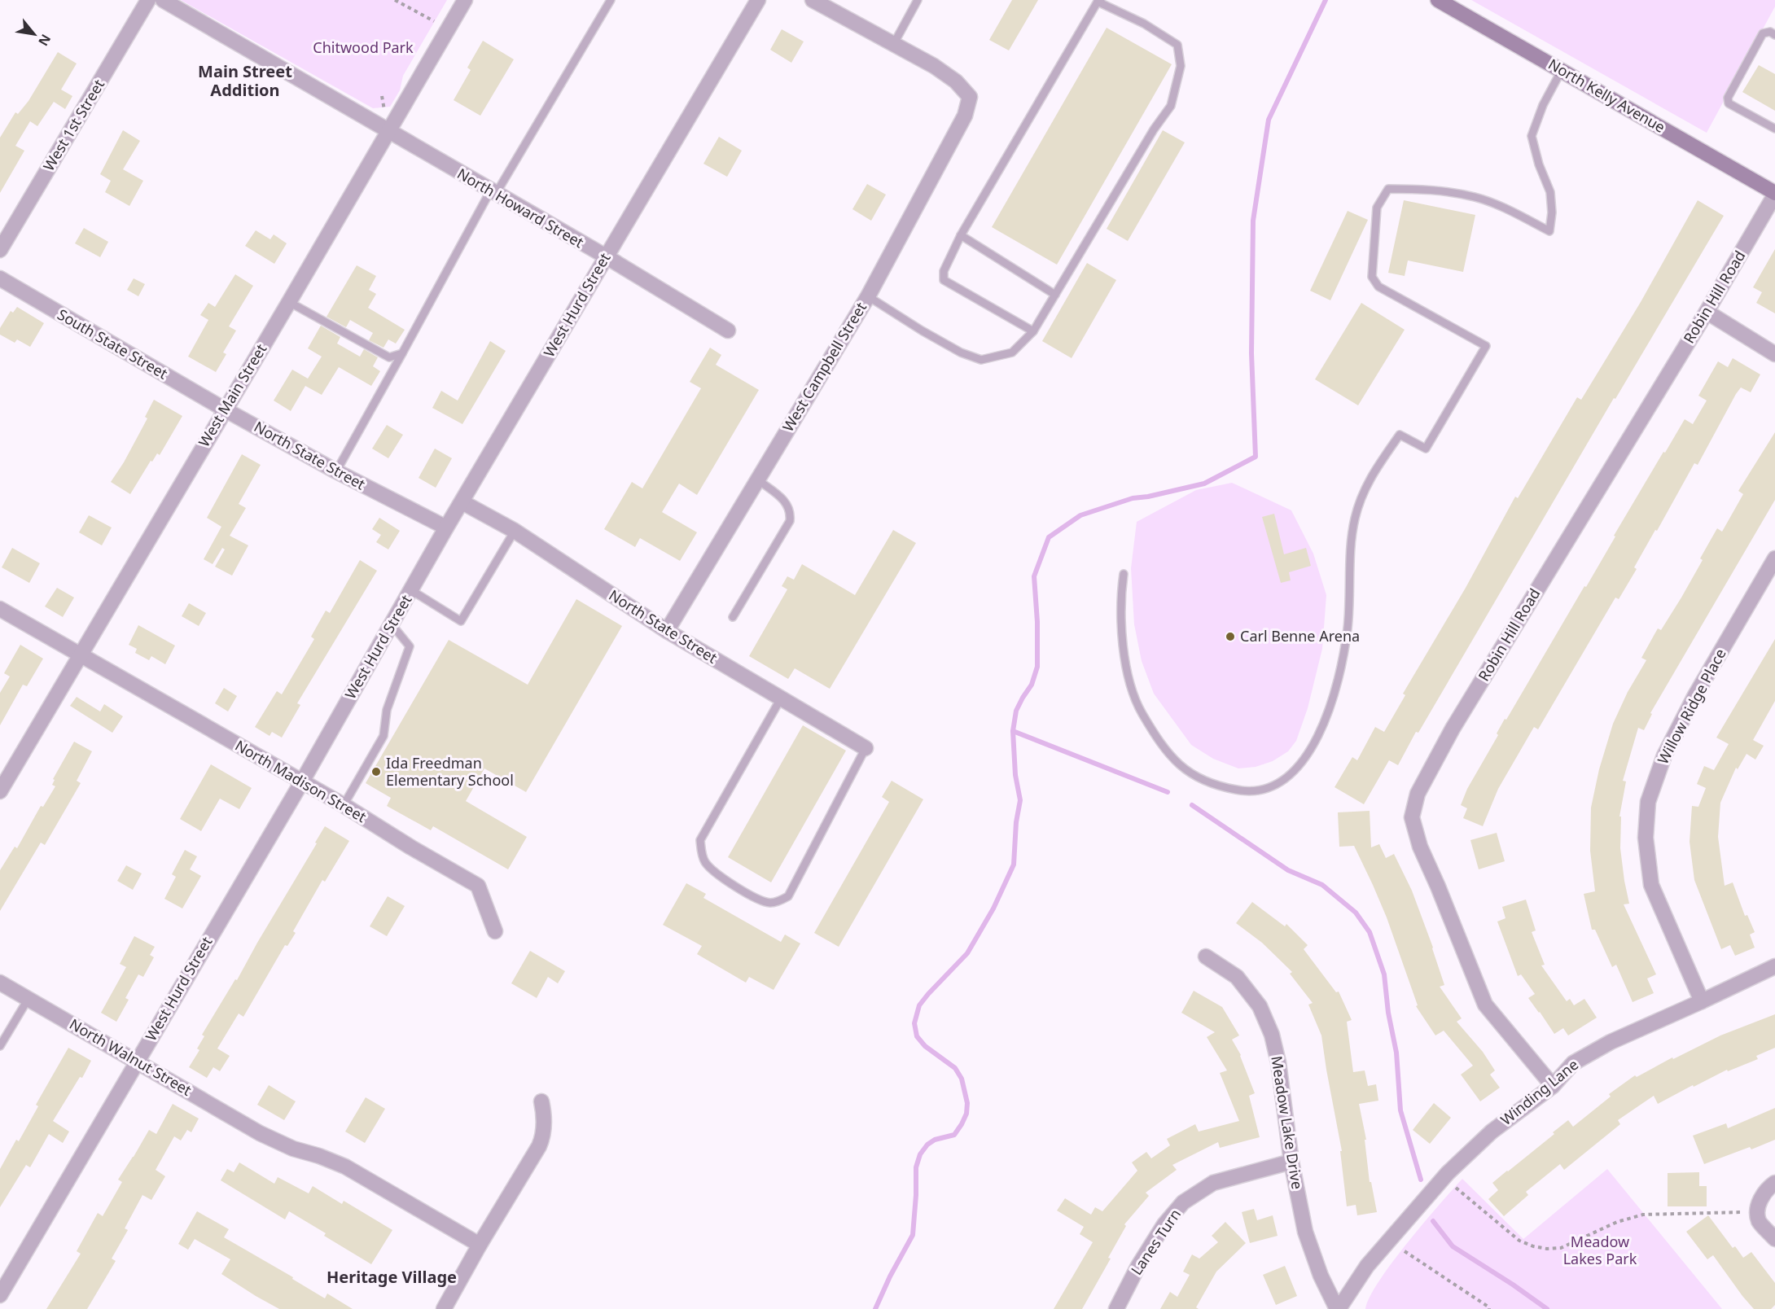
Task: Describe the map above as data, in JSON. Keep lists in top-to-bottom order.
{
  "streets": {
    "main road": ["North Kelly Avenue"],
    "street": [
      "West 1st Street",
      "North Howard Street",
      "Robin Hill Road",
      "West Hurd Street",
      "South State Street",
      "West Campbell Street",
      "West Main Street",
      "North State Street",
      "Willow Ridge Place",
      "North Madison Street",
      "North Walnut Street",
      "Winding Lane",
      "Meadow Lake Drive",
      "Lanes Turn"
    ]
  },
  "crossings": [
    ["North Kelly Avenue", "Robin Hill Road"],
    ["North Howard Street", "West Hurd Street"],
    ["North Howard Street", "West Main Street"],
    ["Robin Hill Road", "Winding Lane"],
    ["West Hurd Street", "North State Street"],
    ["West Hurd Street", "North Madison Street"],
    ["West Hurd Street", "North Walnut Street"],
    ["South State Street", "West Main Street"],
    ["South State Street", "North State Street"],
    ["West Campbell Street", "North State Street"],
    ["West Main Street", "North State Street"],
    ["West Main Street", "North Madison Street"],
    ["Willow Ridge Place", "Winding Lane"],
    ["Winding Lane", "Meadow Lake Drive"],
    ["Meadow Lake Drive", "Lanes Turn"]
  ],
  "districts": ["Main Street Addition", "Heritage Village"],
  "parks": ["Chitwood Park", "Meadow Lakes Park"],
  "places": ["Carl Benne Arena", "Ida Freedman Elementary School"],
  "north": "bottom right"
}
